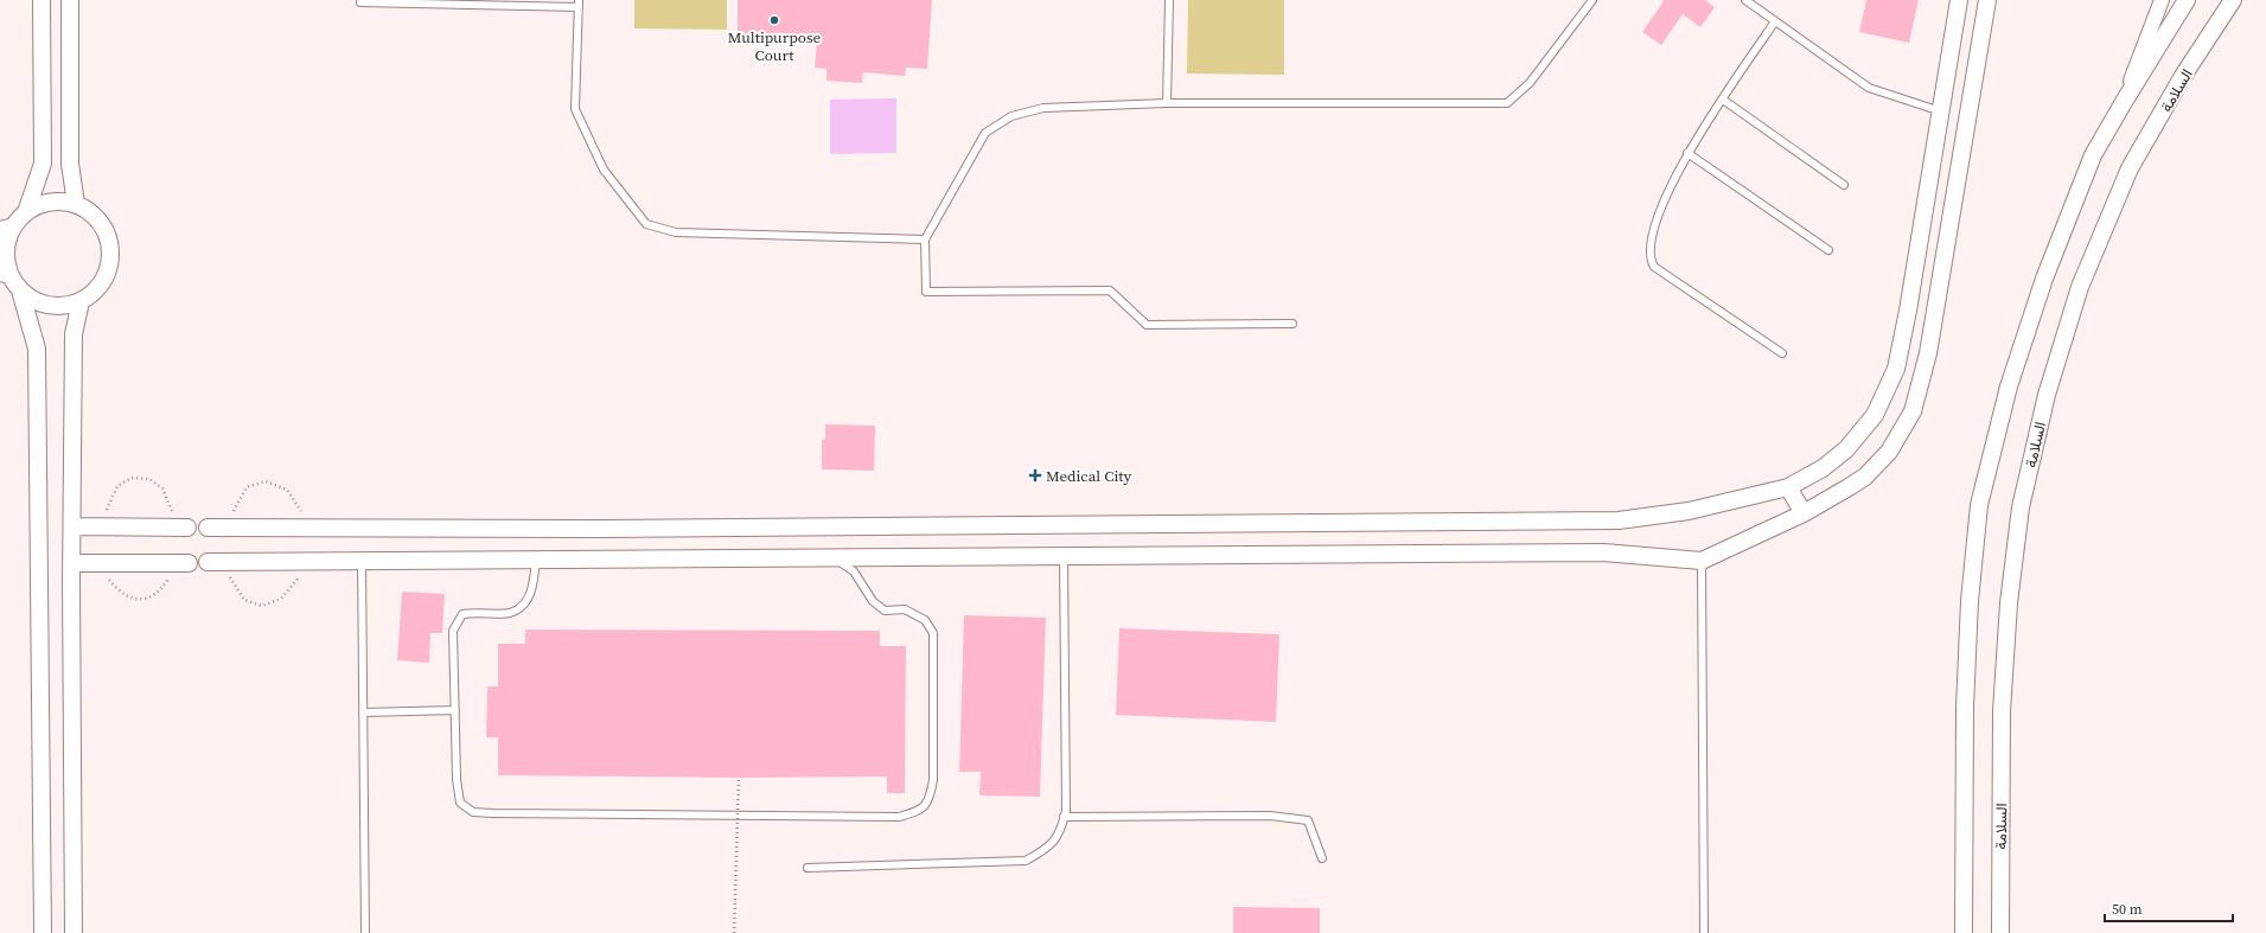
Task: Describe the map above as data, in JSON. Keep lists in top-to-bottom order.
{
  "streets": {
    "street": ["السلامة"]
  },
  "places": {
    "other": ["Multipurpose Court"],
    "health": ["Medical City"]
  },
  "scale_bar": "50 m"
}
